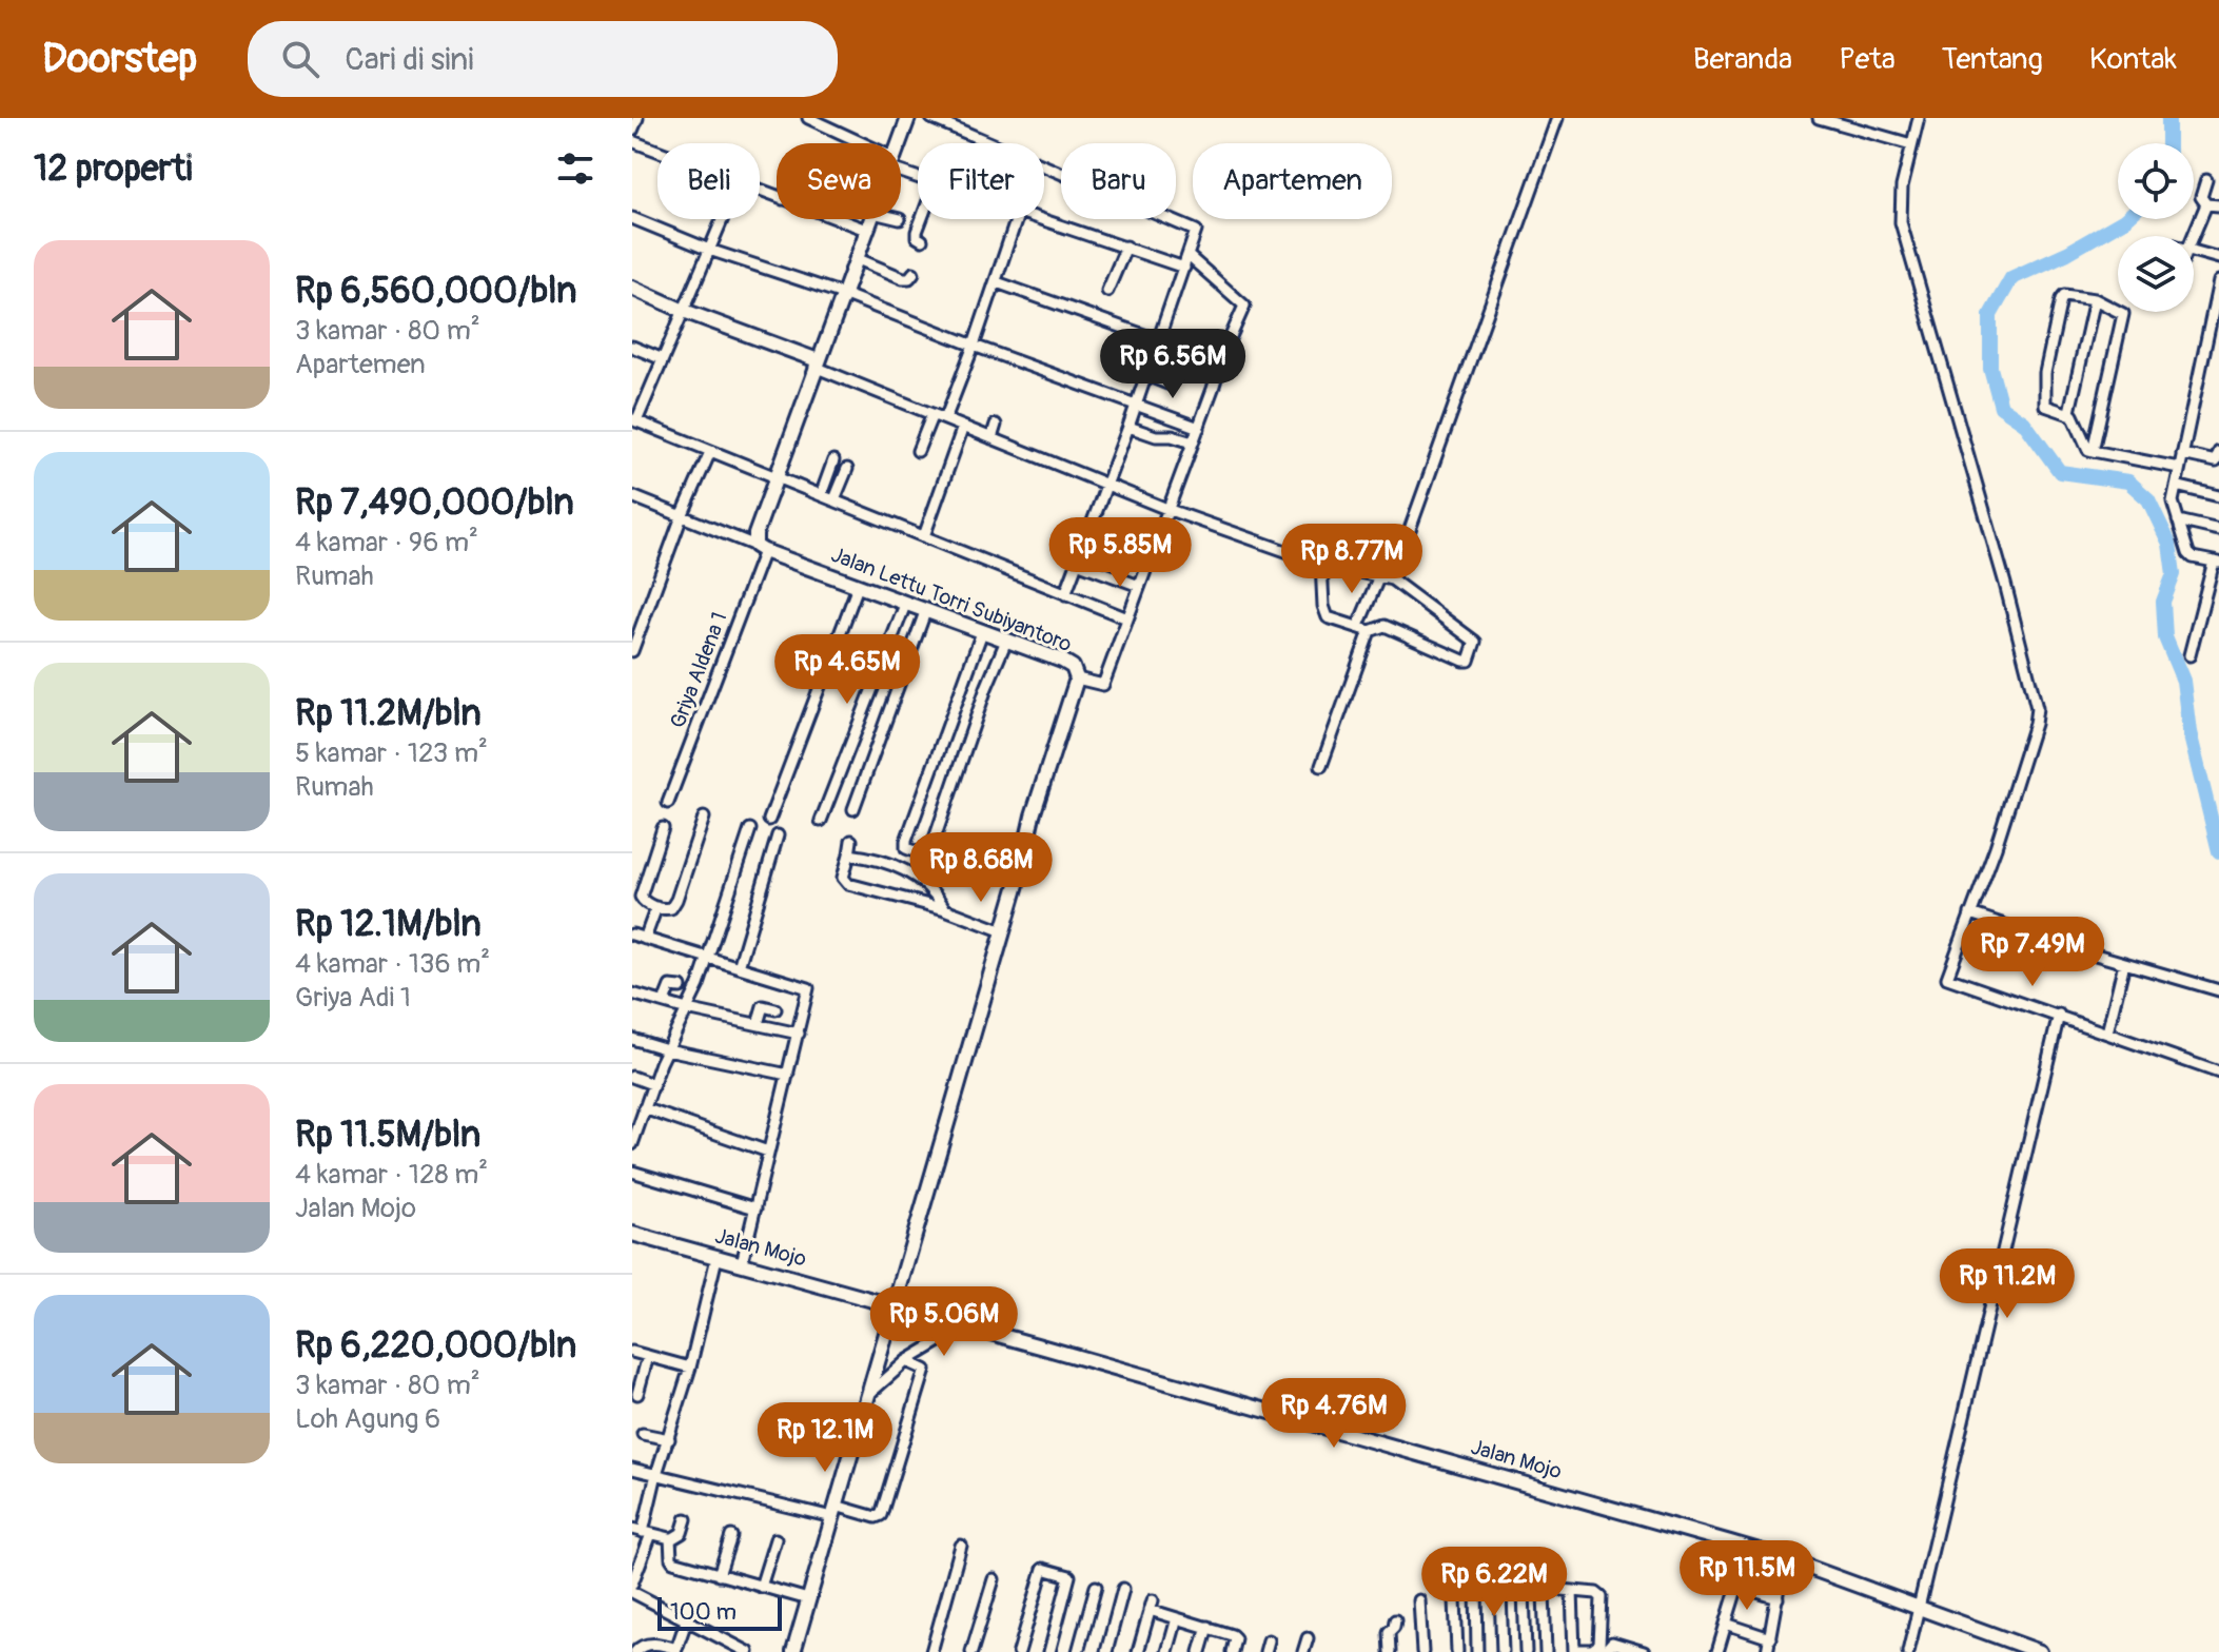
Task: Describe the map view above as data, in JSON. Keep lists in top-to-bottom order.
{
  "streets": {
    "main road": ["Jalan Lettu Torri Subiyantoro", "Jalan Mojo"],
    "street": ["Griya Aldena 1"]
  },
  "crossings": [
    ["Jalan Lettu Torri Subiyantoro", "Griya Aldena 1"],
    ["Jalan Lettu Torri Subiyantoro", "Jalan Mojo"]
  ],
  "scale_bar": "100 m",
  "page": {
    "header": "Doorstep",
    "search": "Cari di sini",
    "nav": [
      "Beranda",
      "Peta",
      "Tentang",
      "Kontak"
    ],
    "heading": "12 properti",
    "chip": [
      "Beli",
      "Sewa",
      "Filter",
      "Baru",
      "Apartemen"
    ],
    "list": [
      {
        "name": "Rp 6,560,000/bln",
        "note": "3 kamar · 80 m² · Apartemen"
      },
      {
        "name": "Rp 7,490,000/bln",
        "note": "4 kamar · 96 m² · Rumah"
      },
      {
        "name": "Rp 11.2M/bln",
        "note": "5 kamar · 123 m² · Rumah"
      },
      {
        "name": "Rp 12.1M/bln",
        "note": "4 kamar · 136 m² · Griya Adi 1"
      },
      {
        "name": "Rp 11.5M/bln",
        "note": "4 kamar · 128 m² · Jalan Mojo"
      },
      {
        "name": "Rp 6,220,000/bln",
        "note": "3 kamar · 80 m² · Loh Agung 6"
      }
    ],
    "price": [
      "Rp 6.56M",
      "Rp 5.85M",
      "Rp 8.77M",
      "Rp 4.65M",
      "Rp 8.68M",
      "Rp 7.49M",
      "Rp 11.2M",
      "Rp 5.06M",
      "Rp 4.76M",
      "Rp 12.1M",
      "Rp 11.5M",
      "Rp 6.22M"
    ],
    "scale": "100 m"
  }
}
